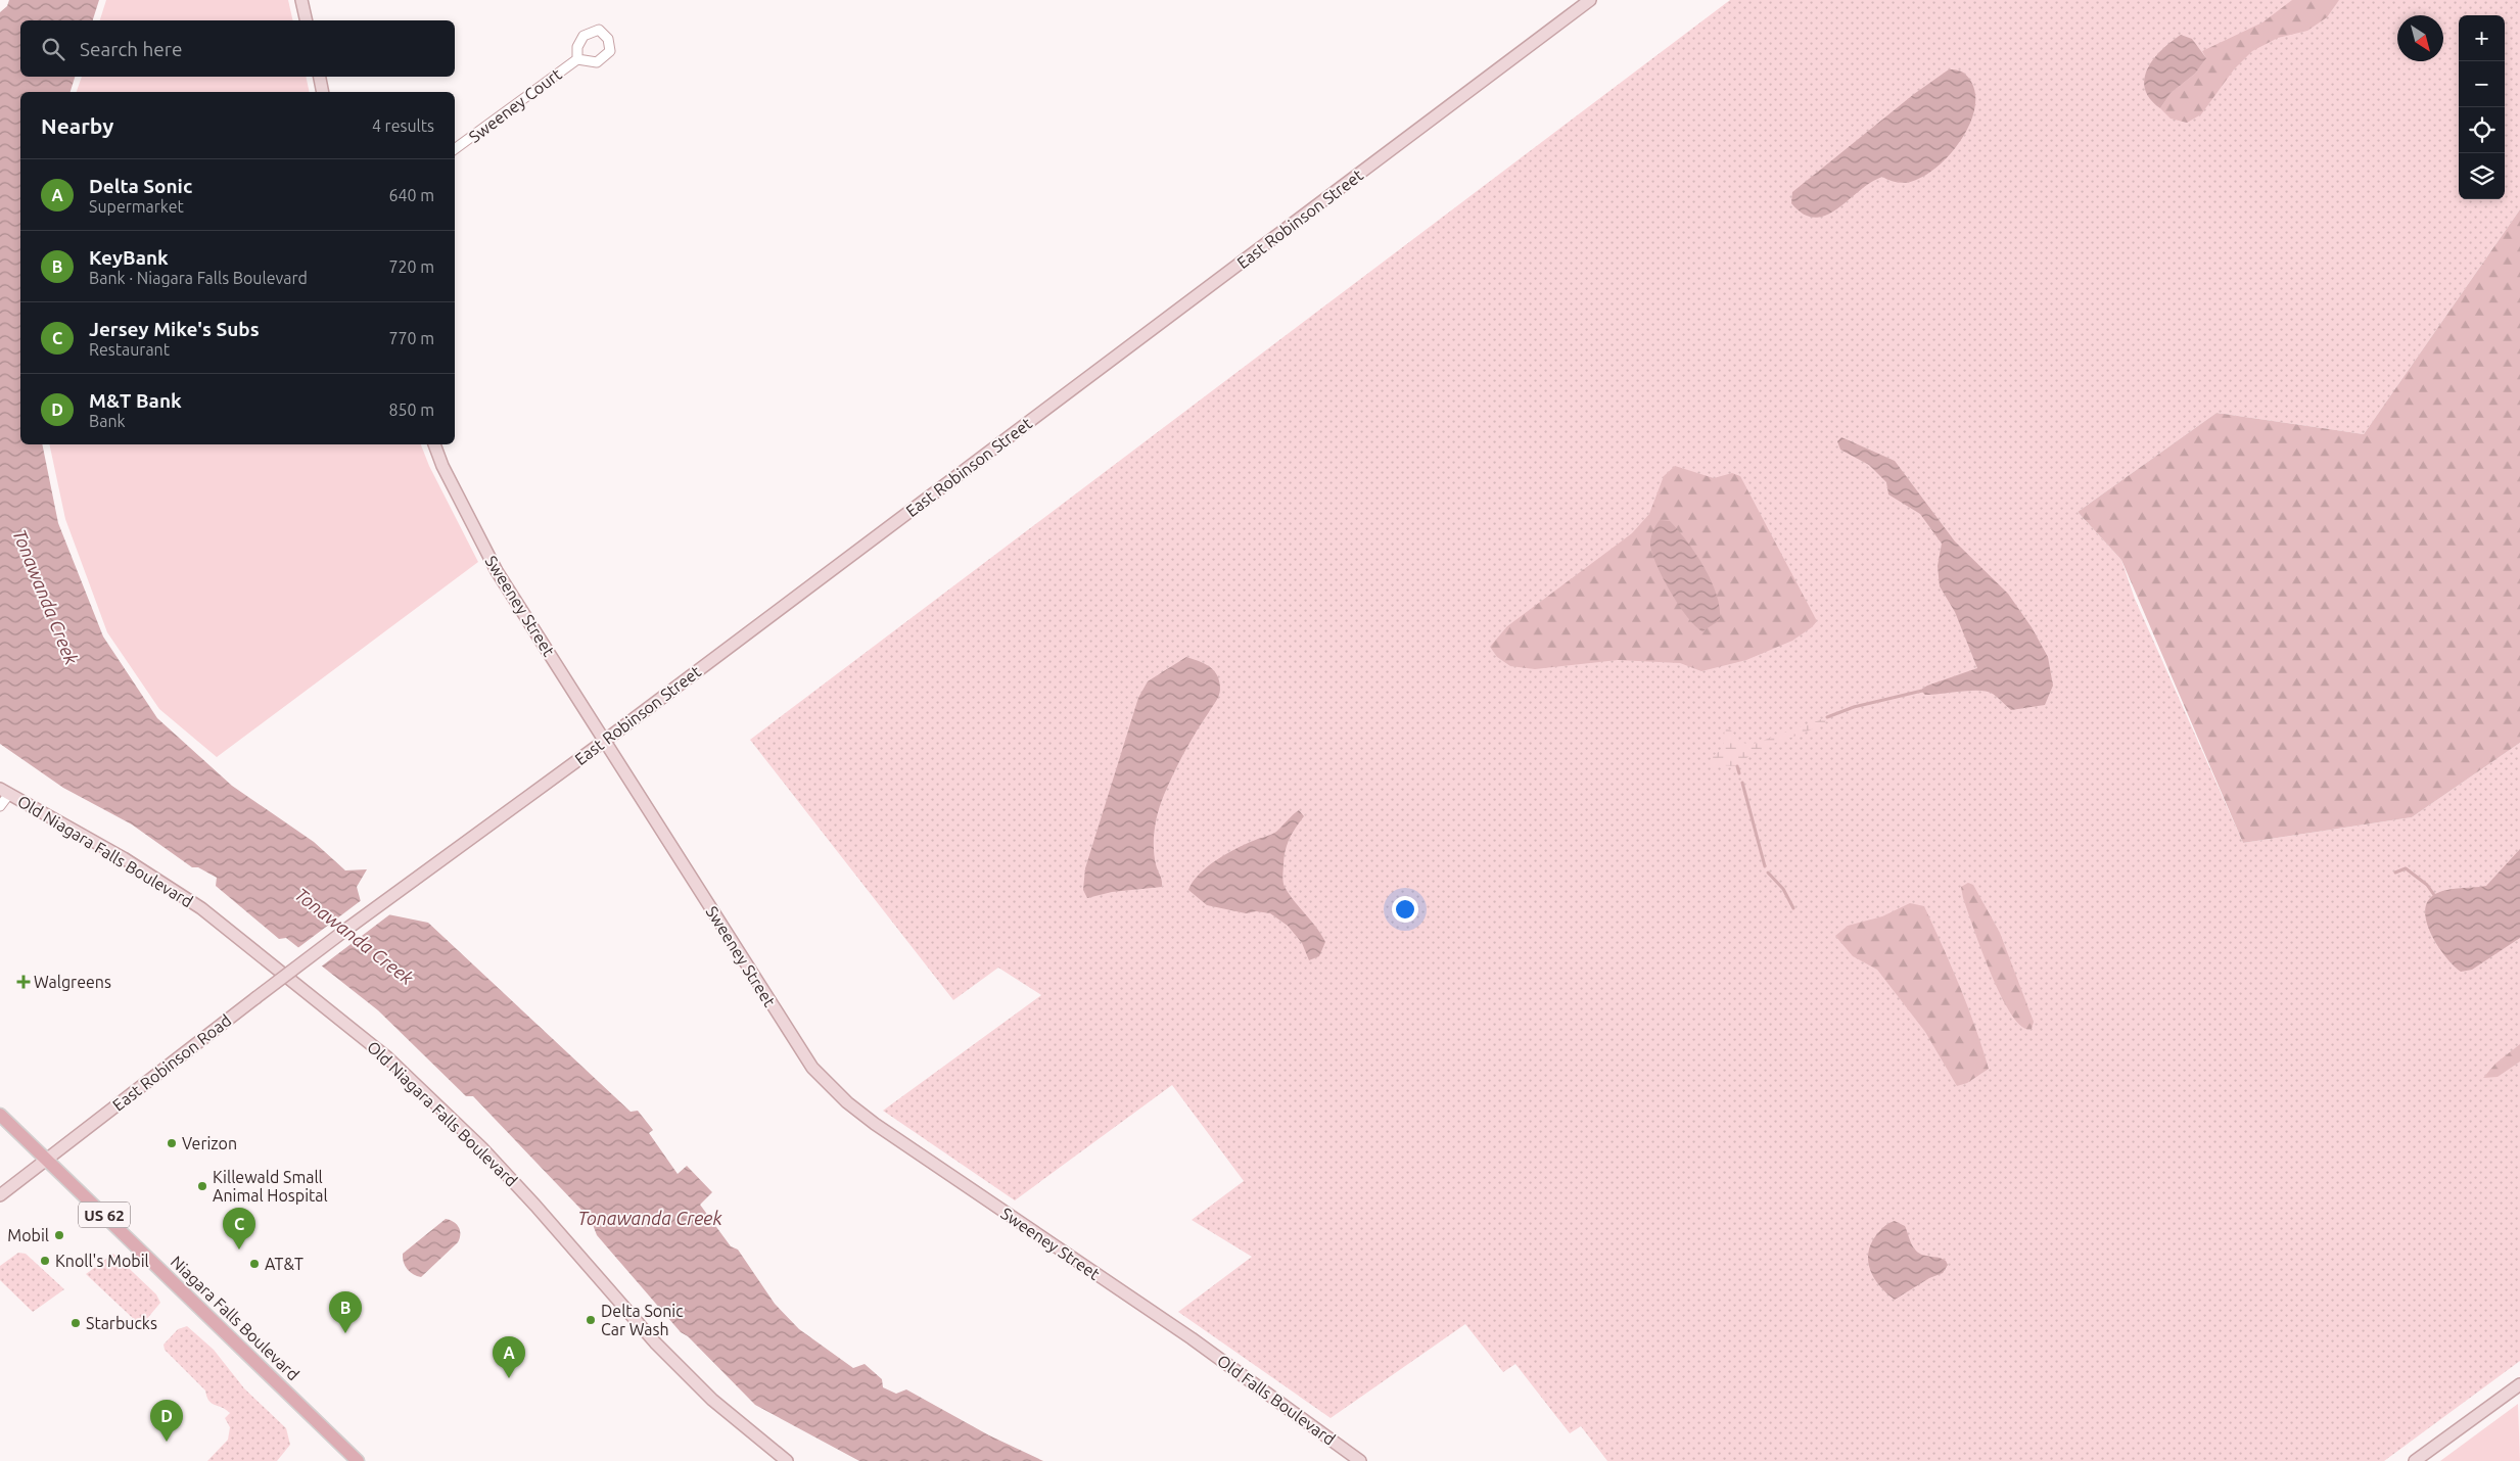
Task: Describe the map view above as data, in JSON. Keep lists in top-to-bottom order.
{
  "streets": {
    "main road": ["US 62", "Niagara Falls Boulevard"],
    "street": [
      "Sweeney Court",
      "East Robinson Street",
      "Sweeney Street",
      "Old Niagara Falls Boulevard",
      "East Robinson Road",
      "Old Falls Boulevard"
    ]
  },
  "crossings": [
    ["East Robinson Street", "Sweeney Street"],
    ["East Robinson Street", "East Robinson Road"],
    ["Sweeney Street", "Old Falls Boulevard"],
    ["East Robinson Road", "Niagara Falls Boulevard"]
  ],
  "water": ["Tonawanda Creek"],
  "places": {
    "health": ["Walgreens"],
    "other": [
      "Verizon",
      "Killewald Small Animal Hospital",
      "Mobil",
      "Knoll's Mobil",
      "AT&T",
      "Delta Sonic Car Wash",
      "Starbucks"
    ]
  },
  "north": "bottom right",
  "page": {
    "map_buttons": ["+", "−"],
    "search": "Search here",
    "heading": ["Nearby", "4 results"],
    "list": [
      {
        "mark": "A",
        "name": "Delta Sonic",
        "note": "Supermarket",
        "value": "640 m"
      },
      {
        "mark": "B",
        "name": "KeyBank",
        "note": "Bank · Niagara Falls Boulevard",
        "value": "720 m"
      },
      {
        "mark": "C",
        "name": "Jersey Mike's Subs",
        "note": "Restaurant",
        "value": "770 m"
      },
      {
        "mark": "D",
        "name": "M&T Bank",
        "note": "Bank",
        "value": "850 m"
      }
    ],
    "pins": [
      "C",
      "B",
      "A",
      "D"
    ]
  }
}
